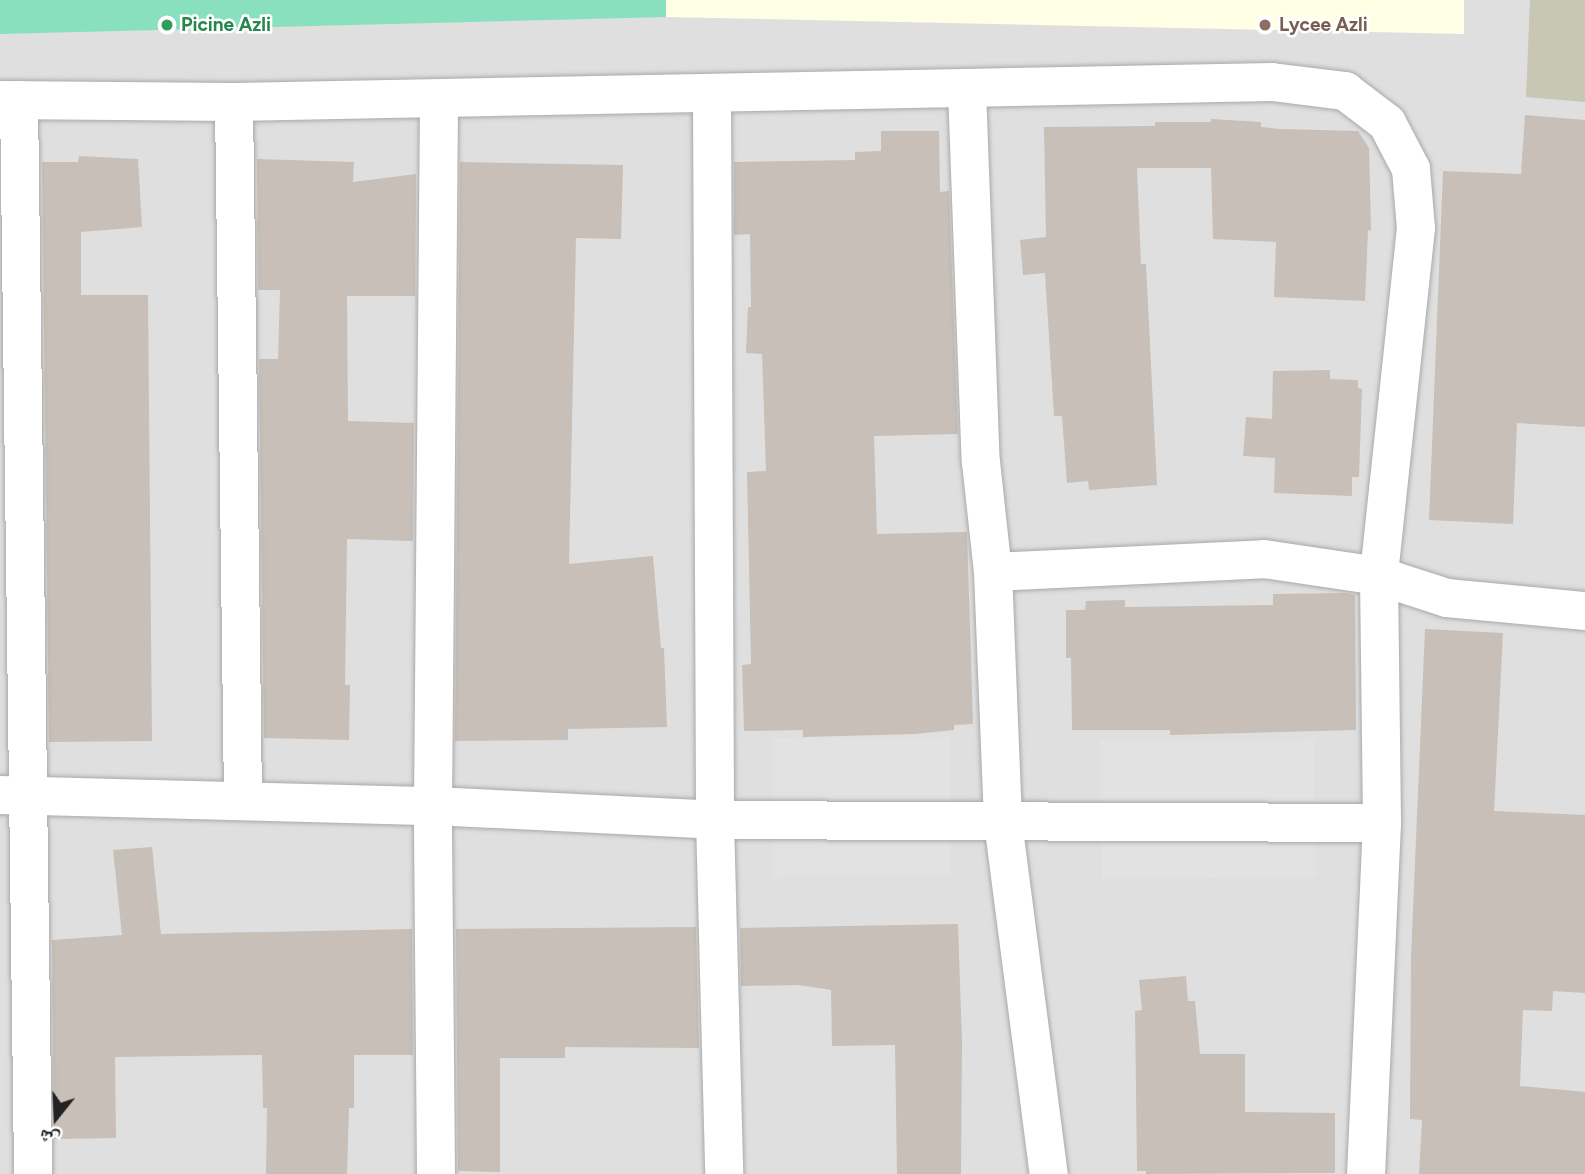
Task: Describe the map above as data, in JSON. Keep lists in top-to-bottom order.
{
  "places": ["Picine Azli", "Lycee Azli"],
  "north": "bottom"
}
